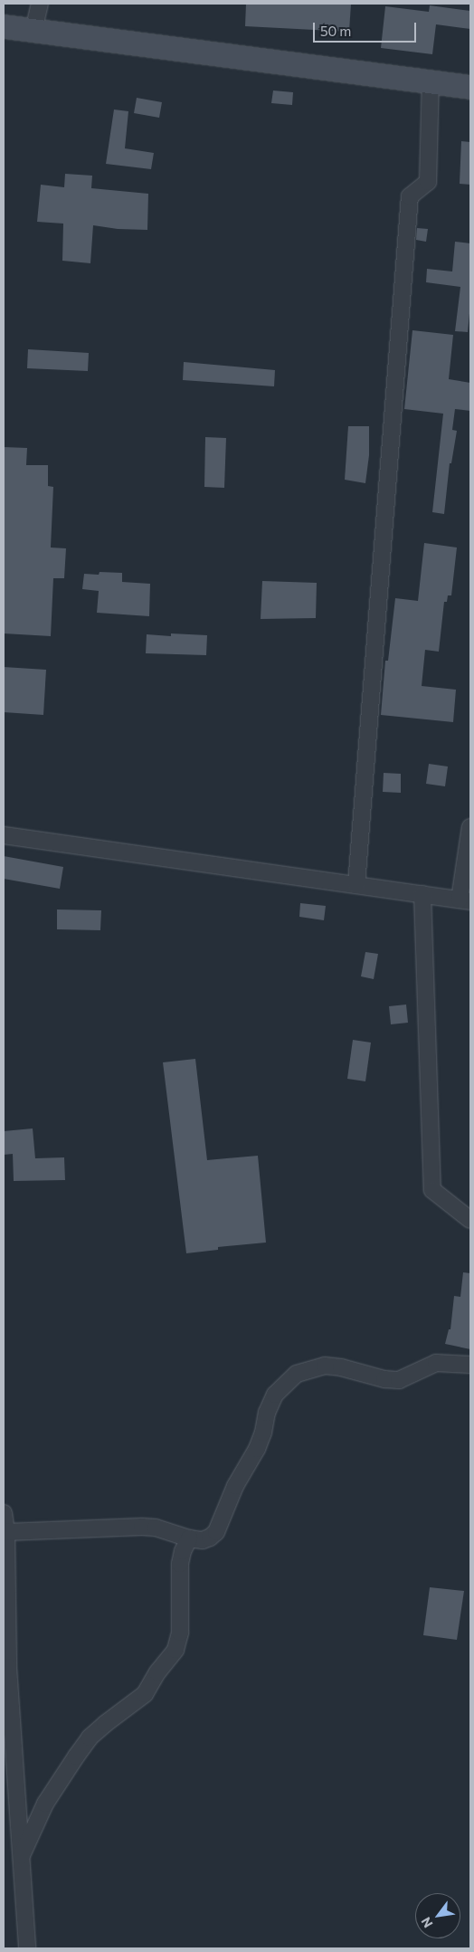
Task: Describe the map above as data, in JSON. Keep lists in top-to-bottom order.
{
  "scale_bar": "50 m",
  "north": "bottom left"
}
